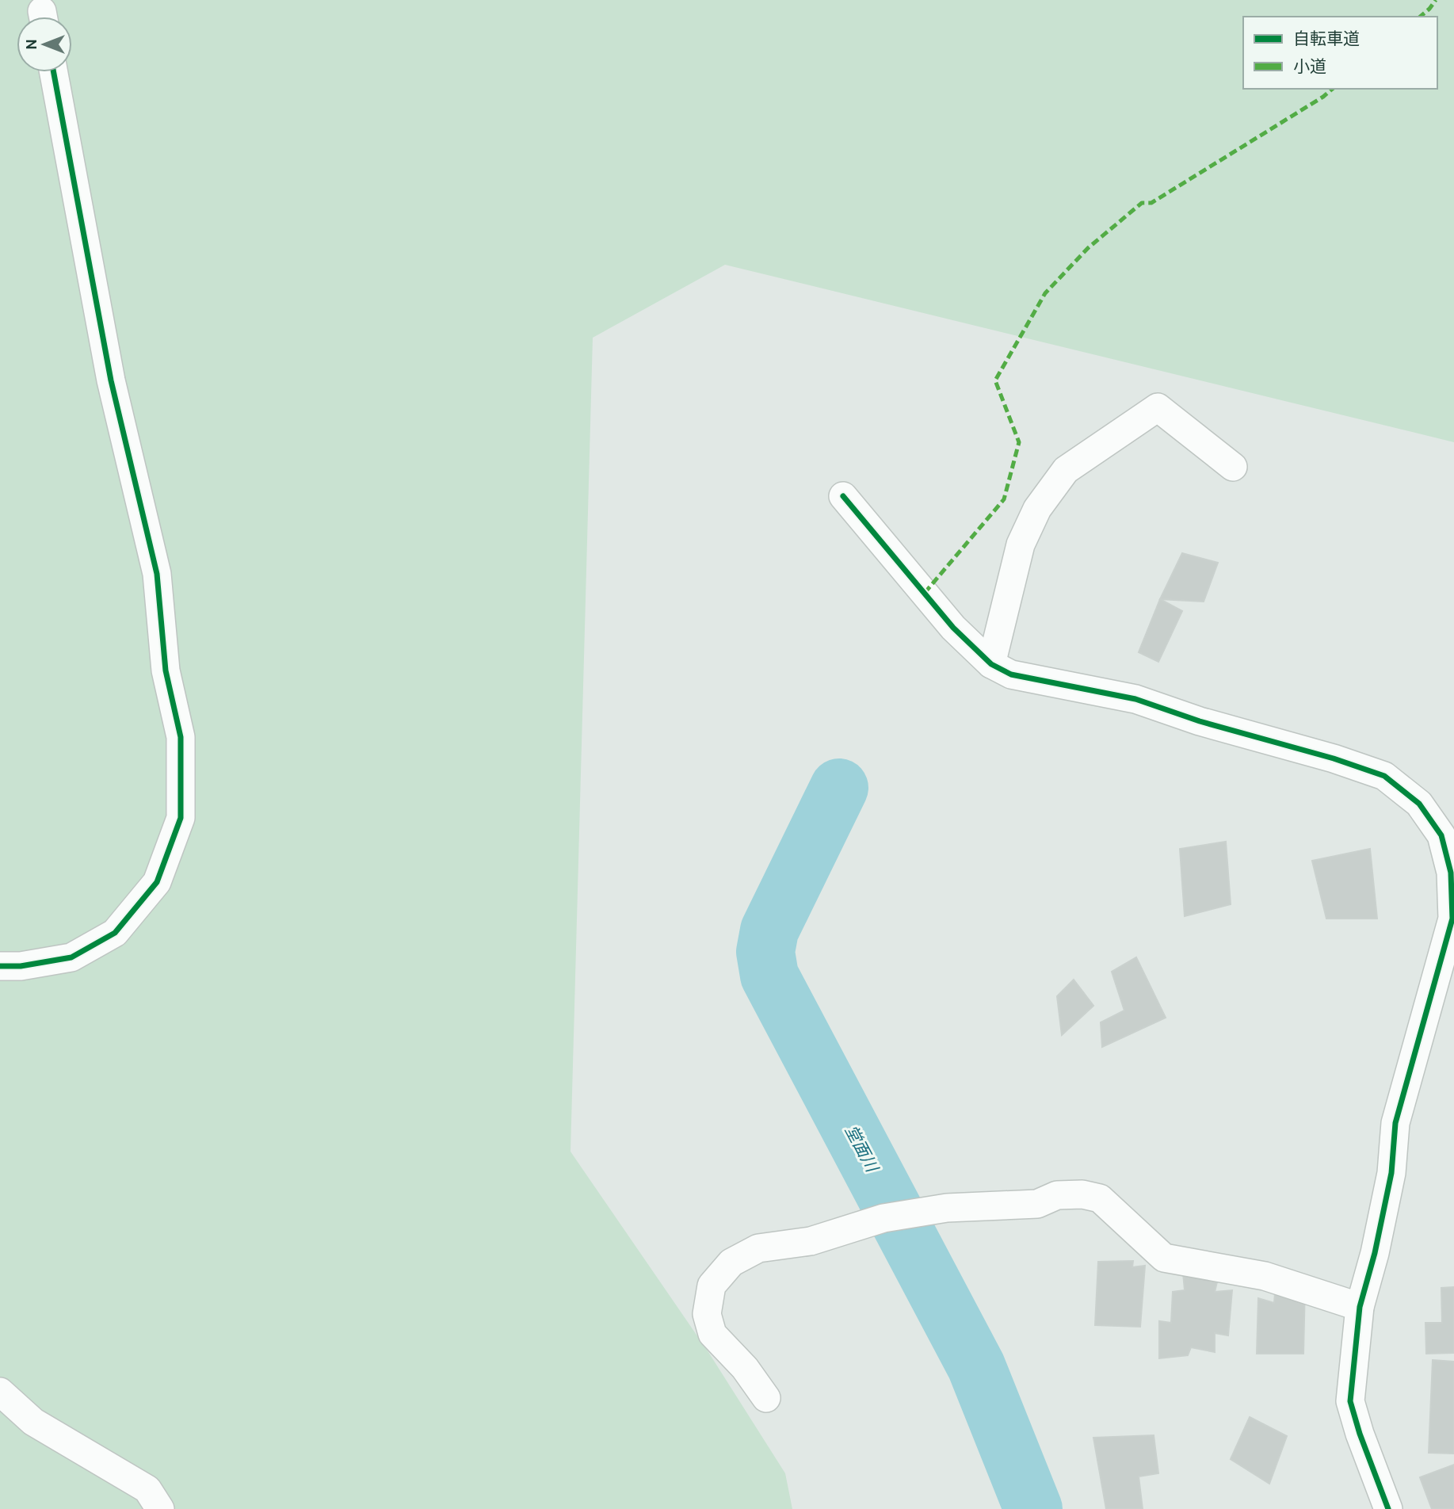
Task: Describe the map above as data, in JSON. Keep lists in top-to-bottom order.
{
  "water": ["堂面川"],
  "legend": ["自転車道", "小道"],
  "north": "left"
}
